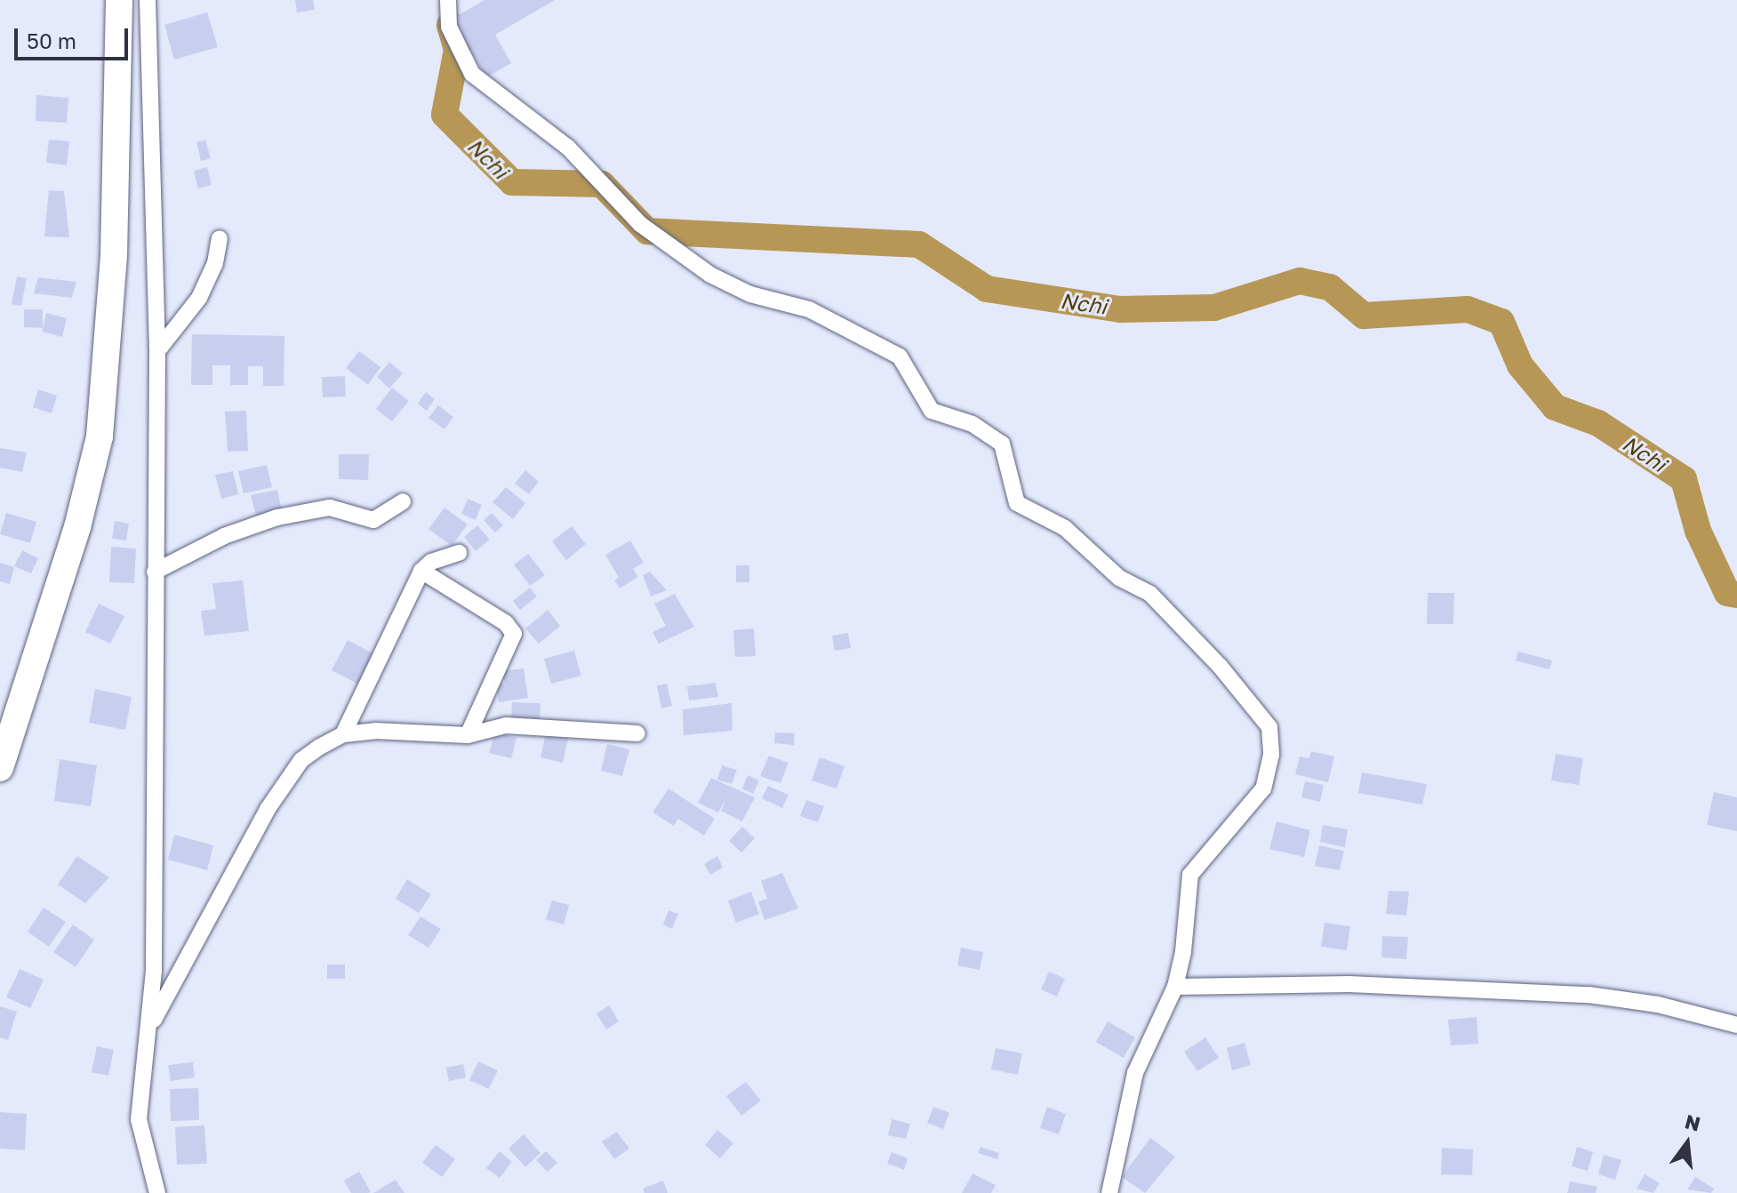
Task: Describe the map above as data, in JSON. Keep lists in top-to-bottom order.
{
  "water": ["Nchi"],
  "scale_bar": "50 m",
  "north": "top"
}
